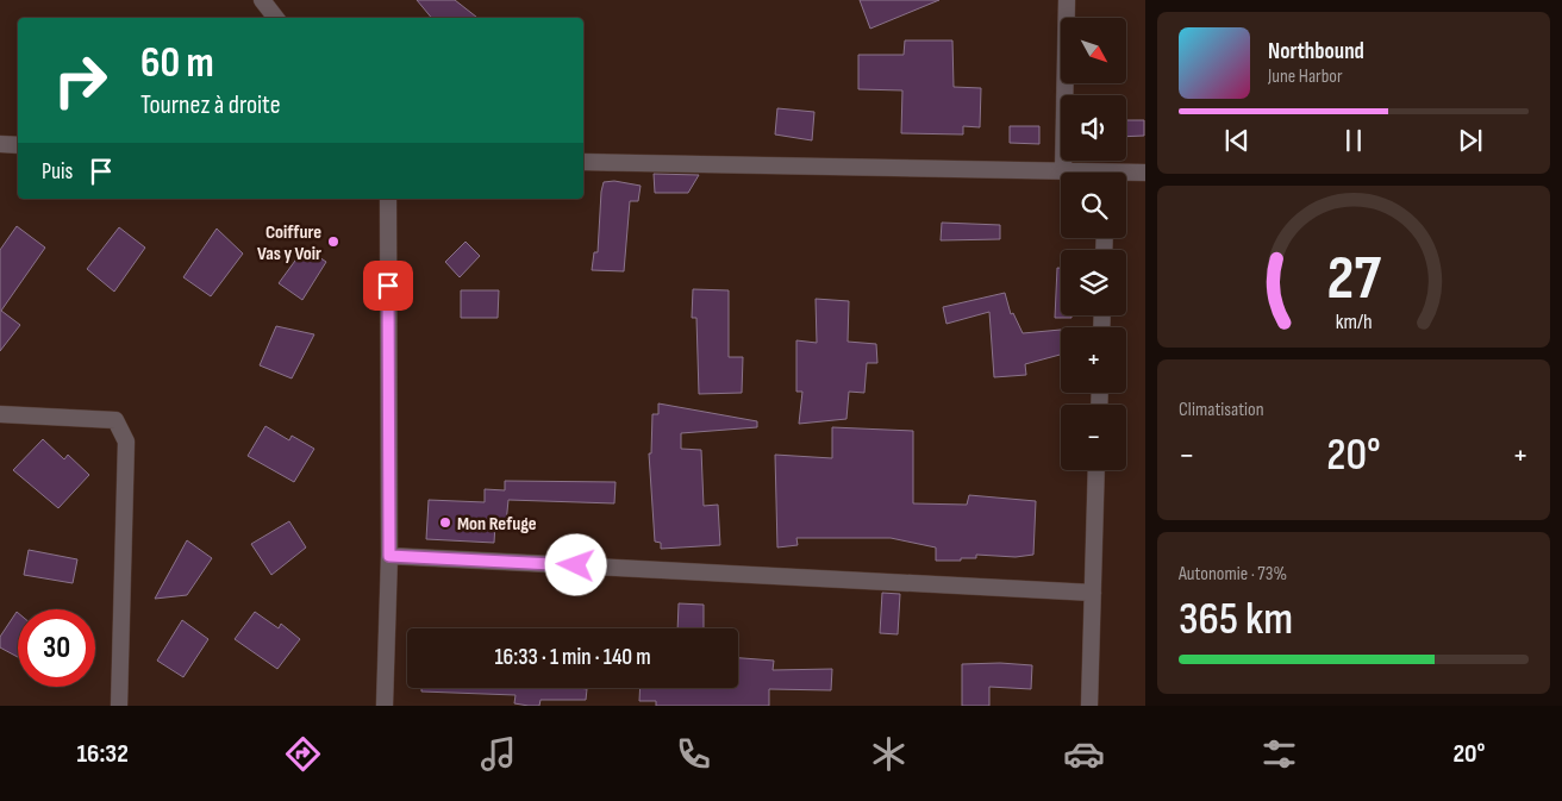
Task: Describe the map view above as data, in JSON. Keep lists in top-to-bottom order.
{
  "places": ["Coiffure Vas y Voir", "Mon Refuge"],
  "north": "bottom right",
  "page": {
    "map_buttons": ["+", "−"],
    "turn": ["60 m", "Tournez à droite"],
    "song": ["Northbound", "June Harbor"],
    "then": "Puis",
    "tile": [
      "Climatisation",
      ["Autonomie · 73%", "365 km"]
    ],
    "heat": ["−", "20°", "+"],
    "limit": "30",
    "trip": "16:33 · 1 min · 140 m",
    "tabs": ["16:32", "20°"],
    "gauge": ["27", "km/h"]
  }
}
